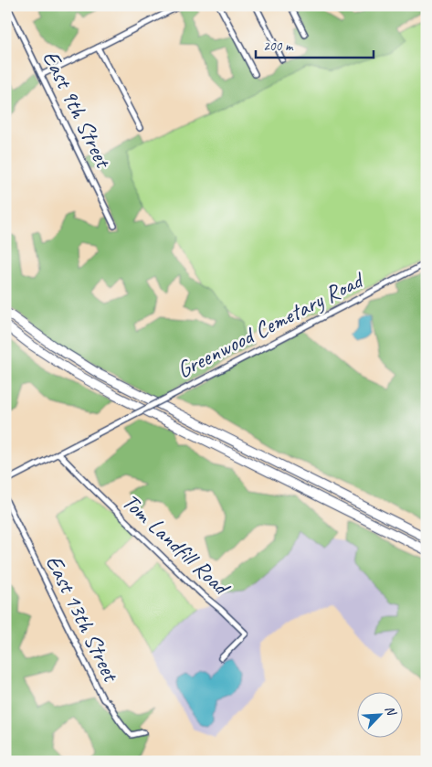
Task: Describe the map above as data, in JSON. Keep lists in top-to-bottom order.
{
  "streets": {
    "street": [
      "East 9th Street",
      "Greenwood Cemetary Road",
      "Tom Landfill Road",
      "East 13th Street"
    ]
  },
  "crossings": [
    ["Greenwood Cemetary Road", "Tom Landfill Road"]
  ],
  "scale_bar": "200 m",
  "north": "top right"
}
